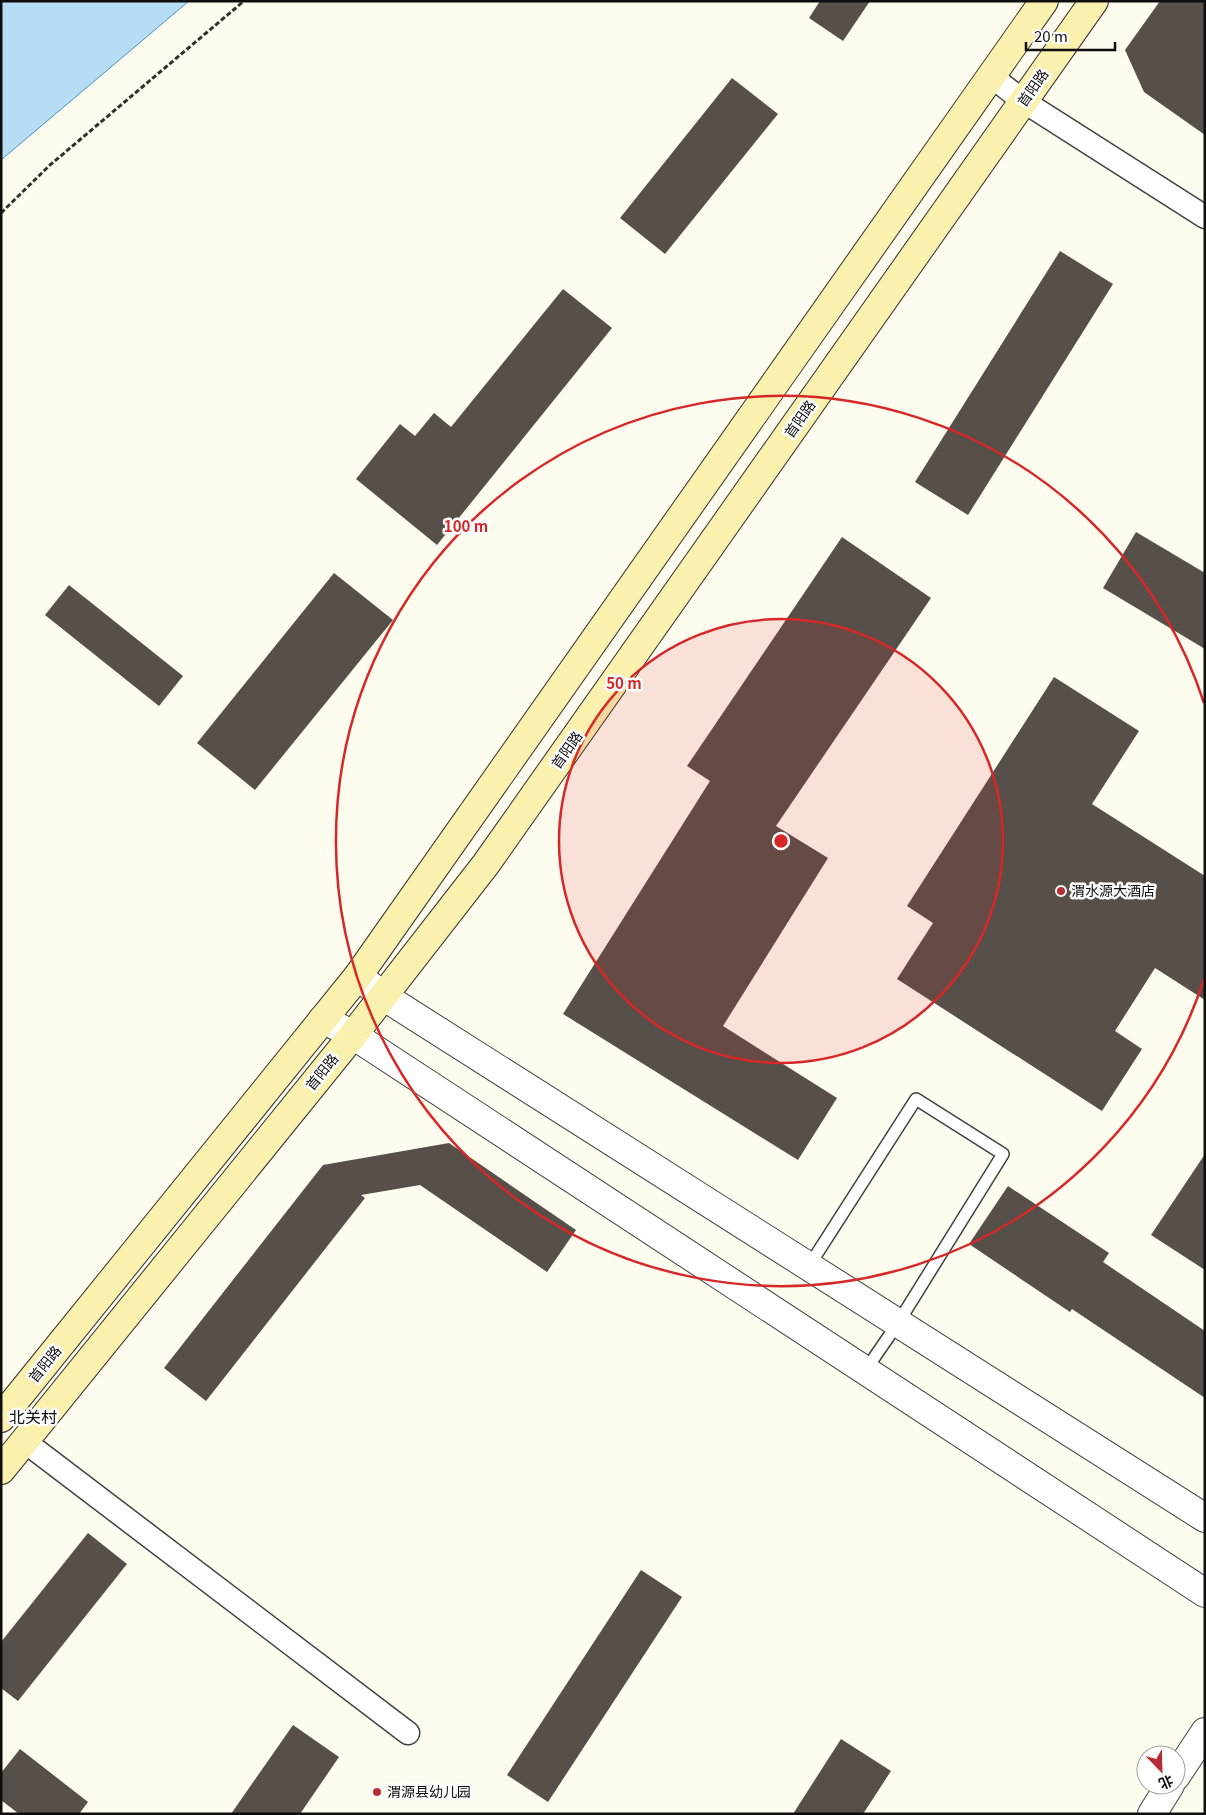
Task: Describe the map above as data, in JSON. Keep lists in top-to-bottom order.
{
  "streets": {
    "main road": ["首阳路"]
  },
  "districts": ["北关村"],
  "places": ["渭水源大酒店", "渭源县幼儿园"],
  "scale_bar": "20 m",
  "north": "bottom right",
  "rings": ["100 m", "50 m"]
}
